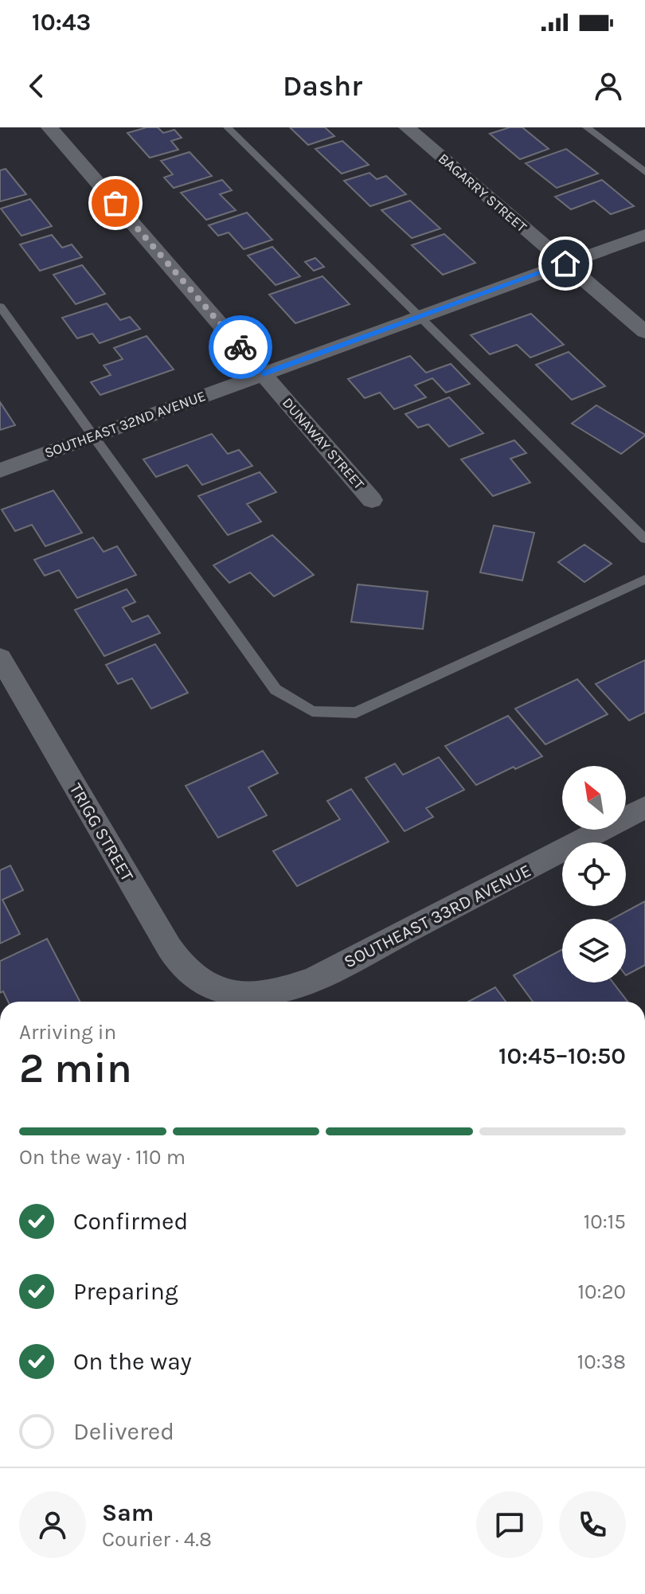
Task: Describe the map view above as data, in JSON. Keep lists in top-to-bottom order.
{
  "streets": {
    "street": [
      "BAGARRY STREET",
      "SOUTHEAST 32ND AVENUE",
      "DUNAWAY STREET",
      "TRIGG STREET",
      "SOUTHEAST 33RD AVENUE"
    ]
  },
  "crossings": [
    ["BAGARRY STREET", "SOUTHEAST 32ND AVENUE"],
    ["SOUTHEAST 32ND AVENUE", "DUNAWAY STREET"],
    ["TRIGG STREET", "SOUTHEAST 33RD AVENUE"]
  ],
  "north": "top left",
  "page": {
    "status": "10:43",
    "header": "Dashr",
    "heading": ["2 min", "Arriving in", "10:45–10:50"],
    "panel": ["Sam", "Courier · 4.8"],
    "bar": "On the way · 110 m",
    "list": [
      ["Confirmed", "10:15"],
      ["Preparing", "10:20"],
      ["On the way", "10:38"],
      "Delivered"
    ]
  }
}
